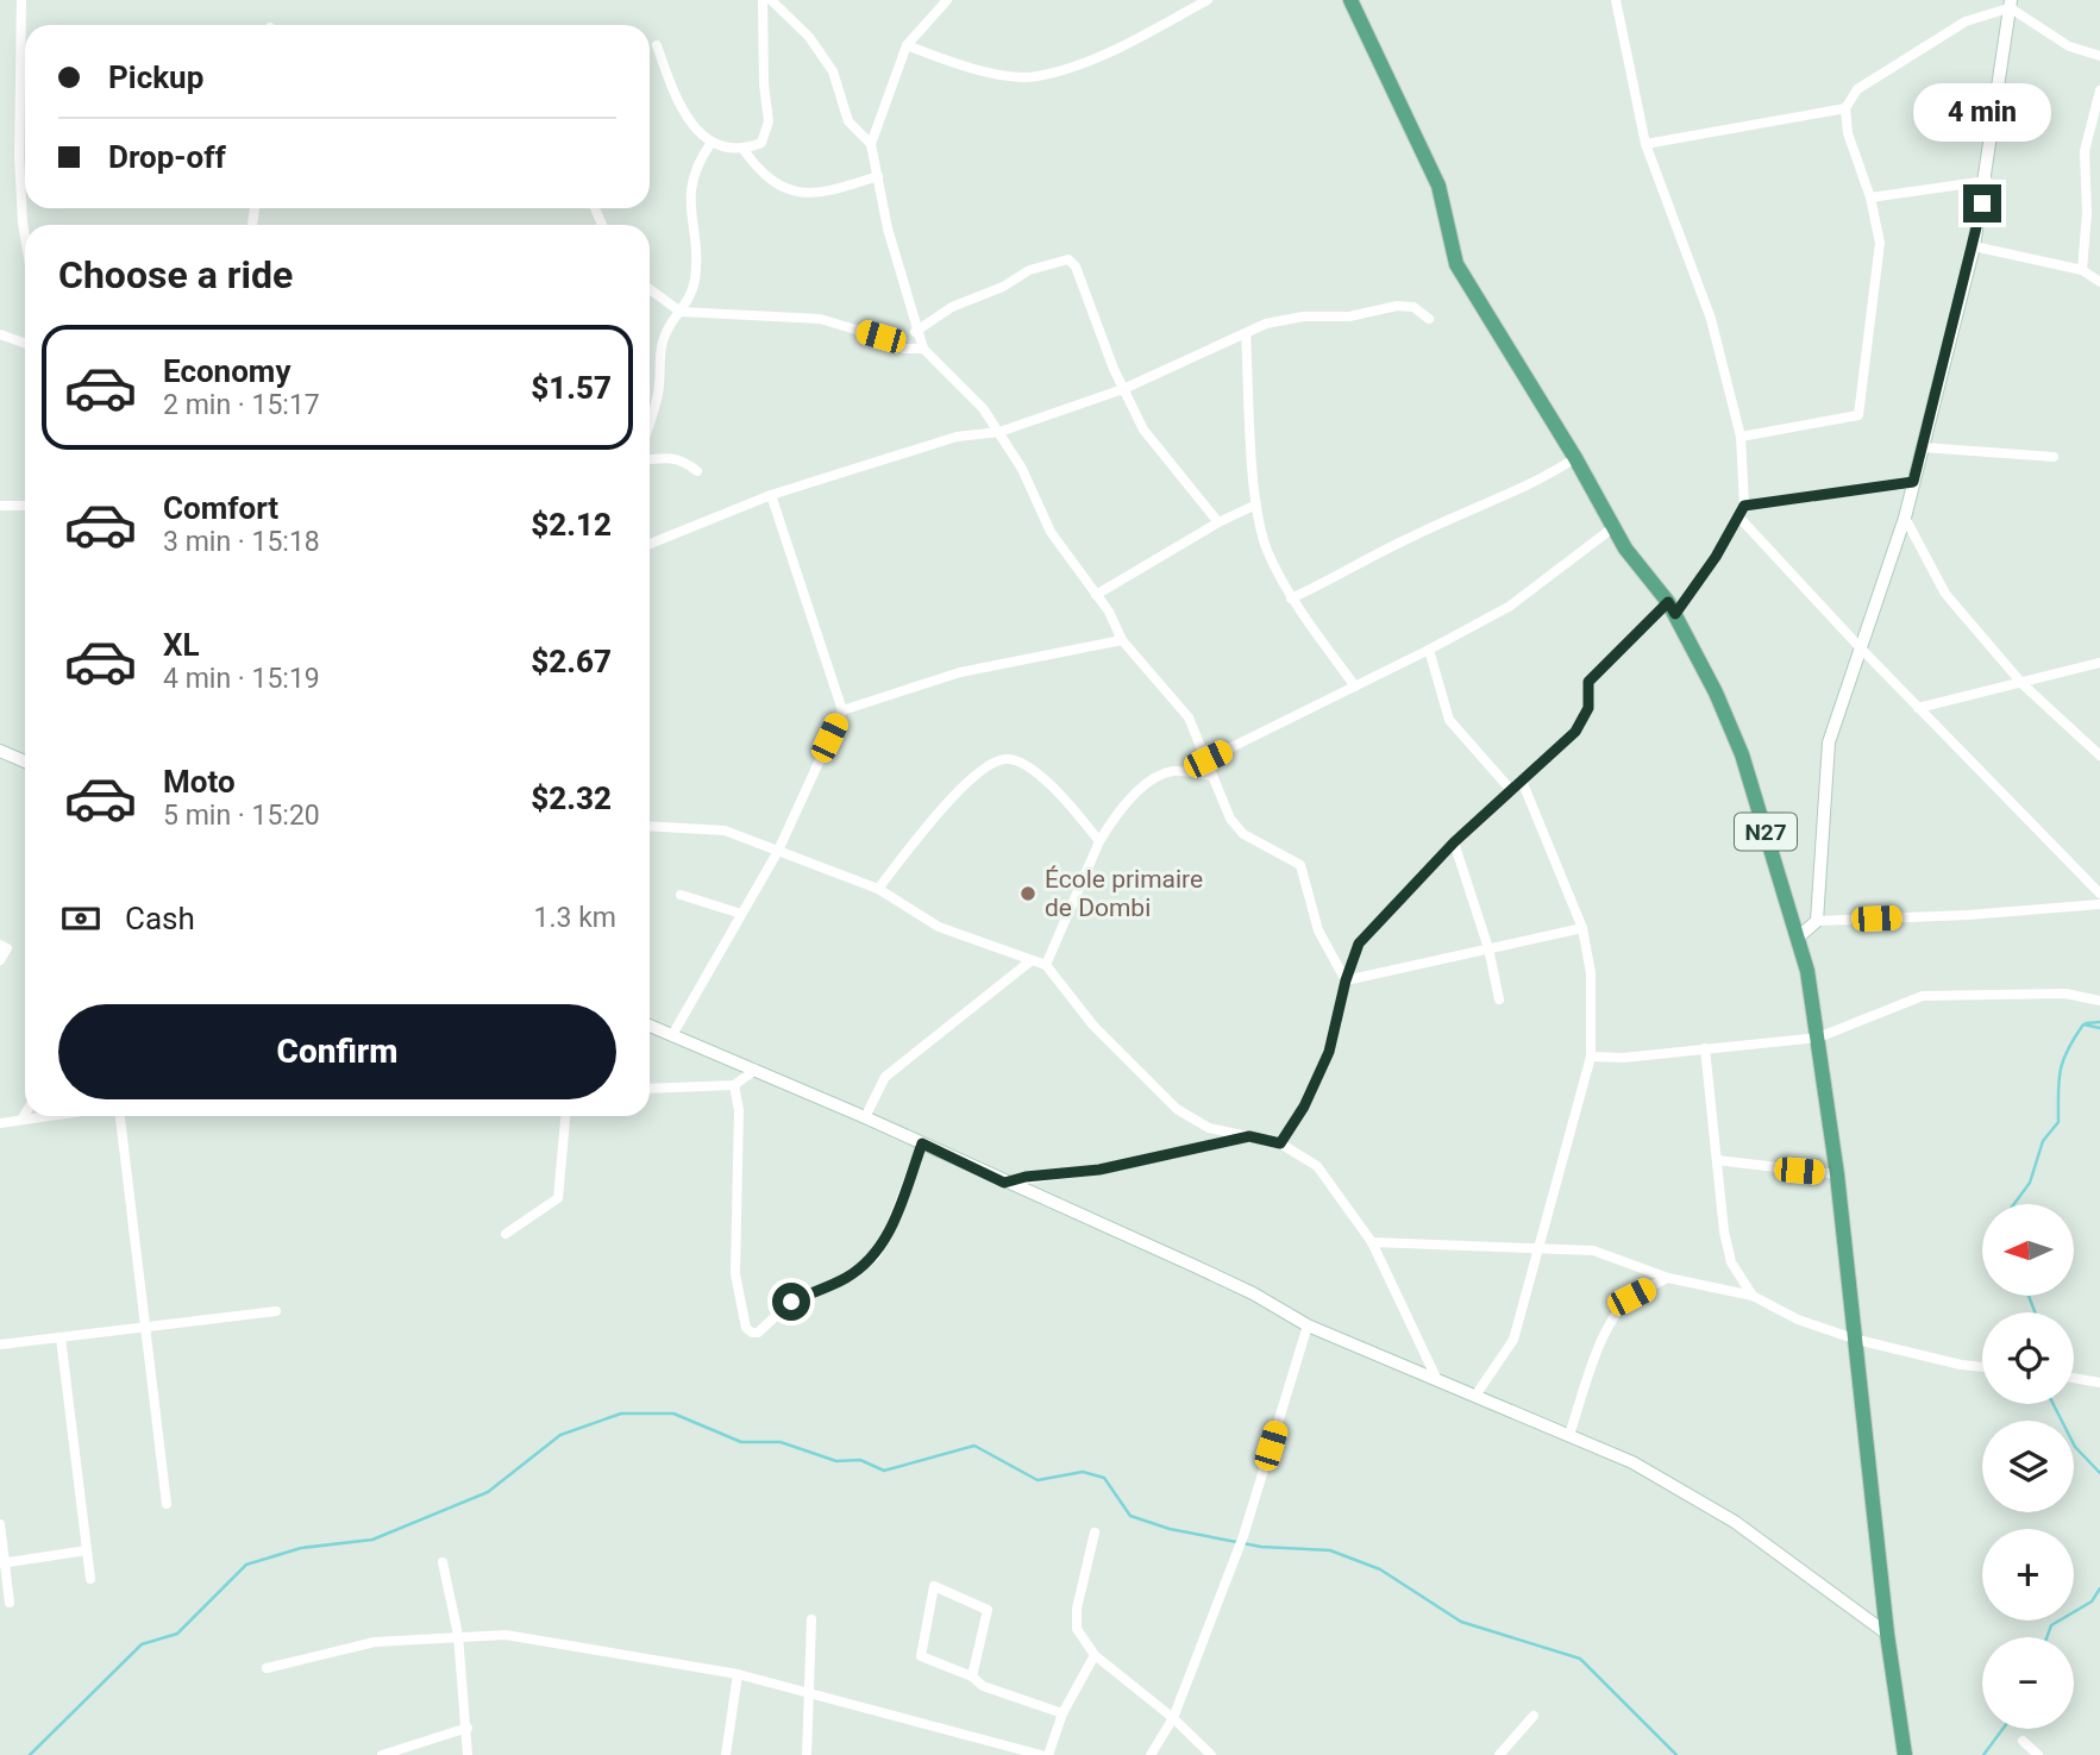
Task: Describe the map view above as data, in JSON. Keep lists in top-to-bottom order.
{
  "streets": {
    "main road": ["N27"]
  },
  "places": ["École primaire de Dombi"],
  "north": "left",
  "page": {
    "banner": ["Pickup", "Drop-off"],
    "bubble": "4 min",
    "heading": "Choose a ride",
    "list": [
      {
        "name": "Economy",
        "note": "2 min · 15:17",
        "value": "$1.57"
      },
      {
        "name": "Comfort",
        "note": "3 min · 15:18",
        "value": "$2.12"
      },
      {
        "name": "XL",
        "note": "4 min · 15:19",
        "value": "$2.67"
      },
      {
        "name": "Moto",
        "note": "5 min · 15:20",
        "value": "$2.32"
      }
    ],
    "pay": ["Cash", "1.3 km"],
    "buttons": "Confirm",
    "map_buttons": ["+", "−"]
  }
}
